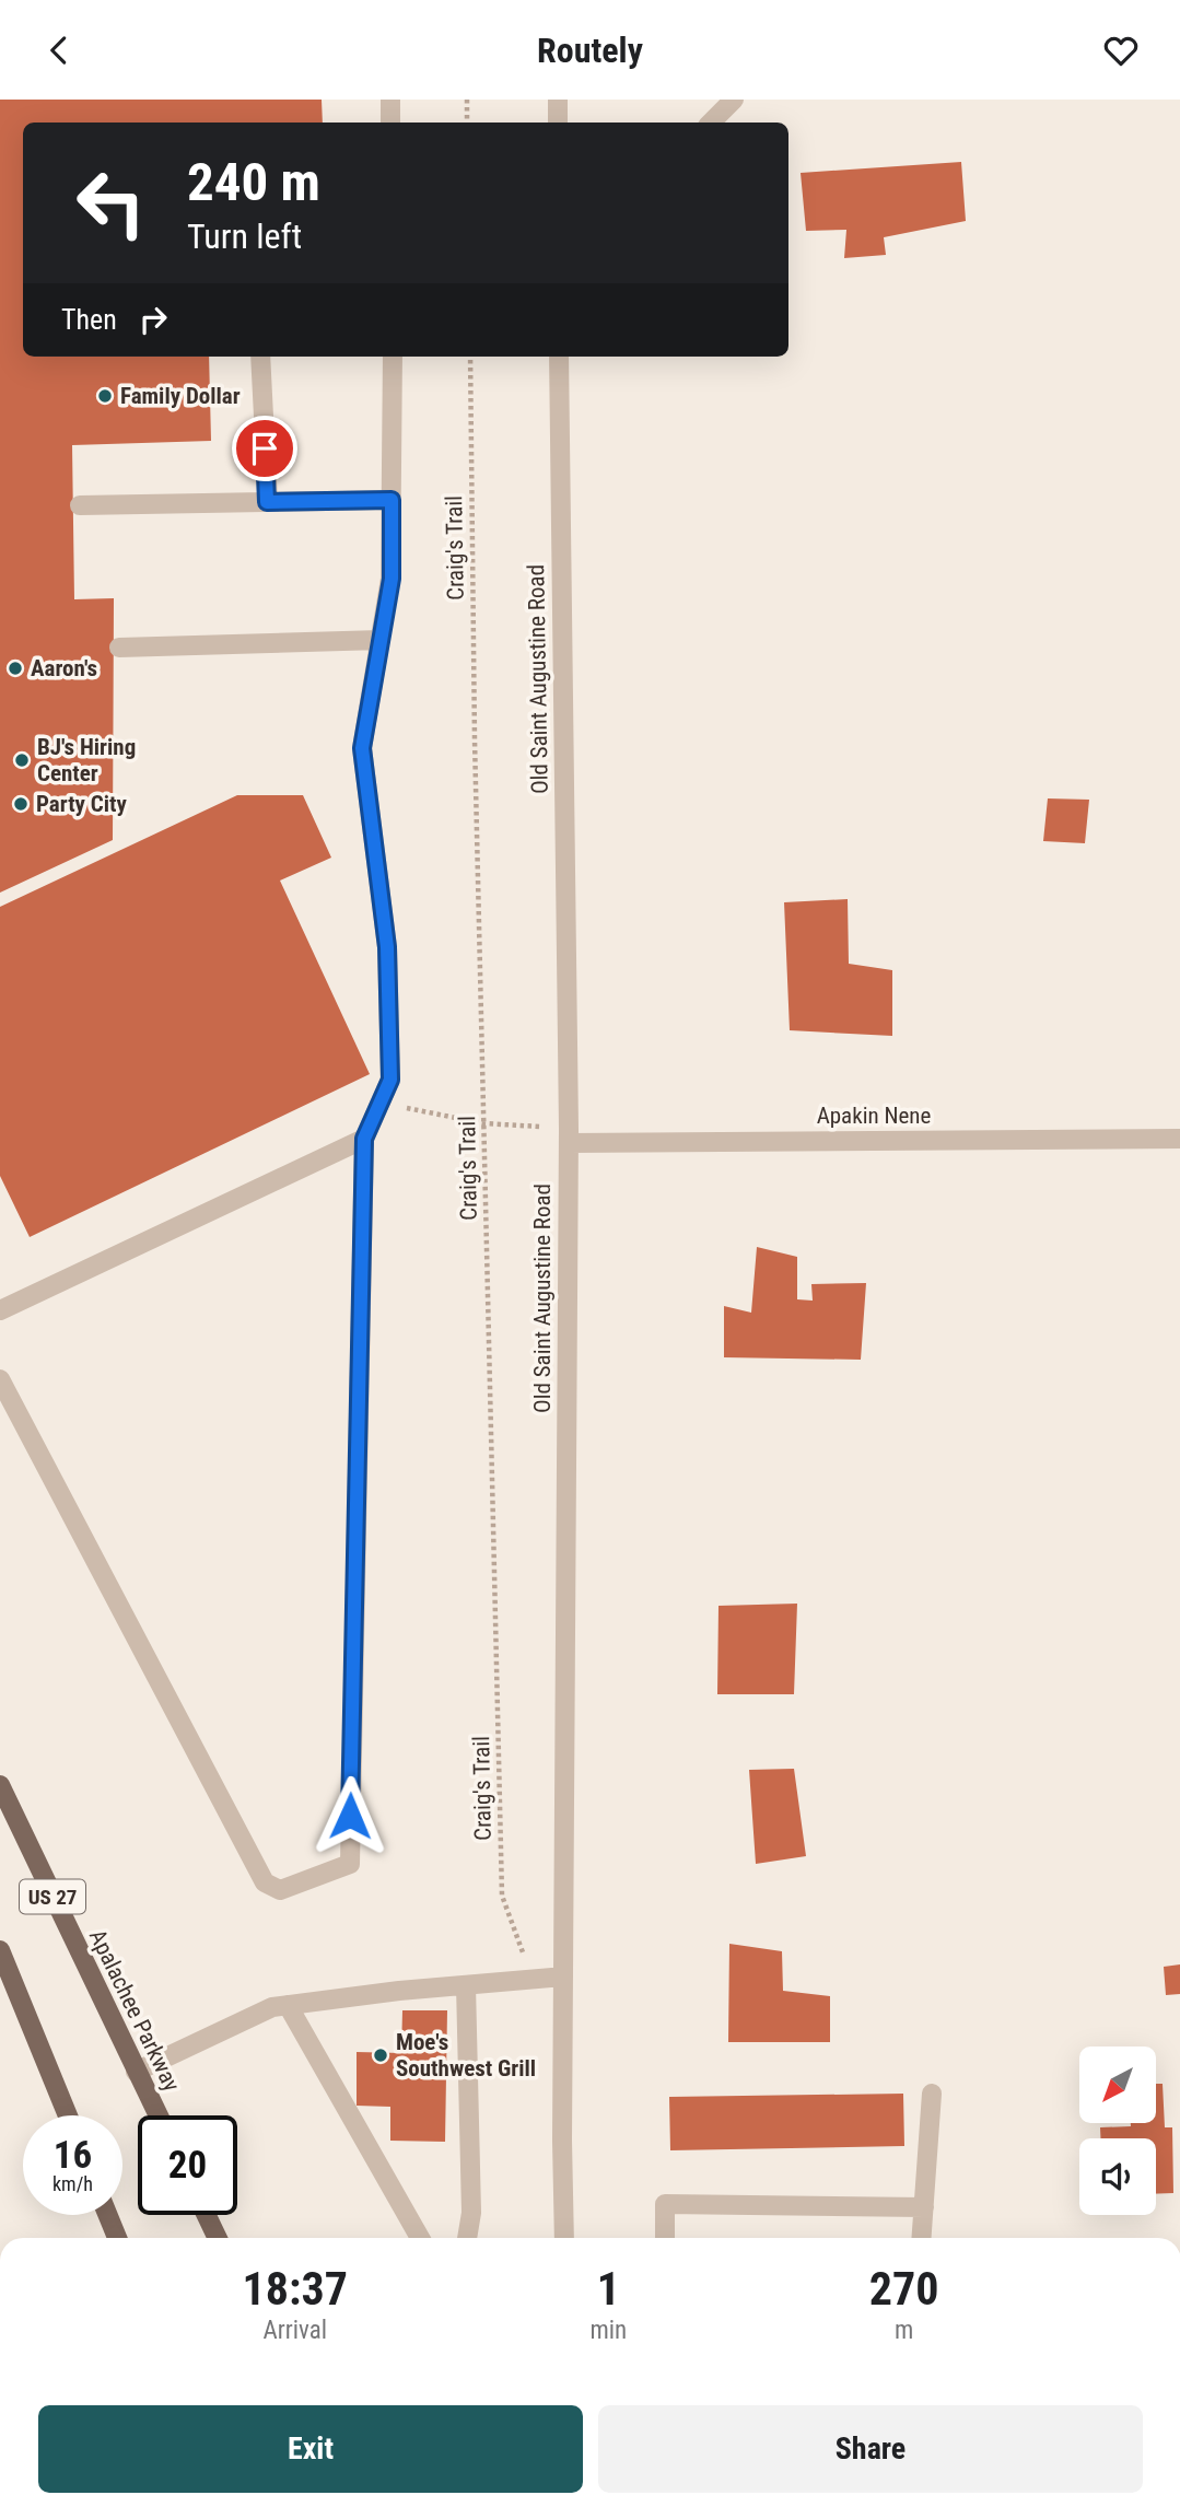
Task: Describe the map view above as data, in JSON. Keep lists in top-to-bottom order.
{
  "streets": {
    "main road": ["US 27", "Apalachee Parkway"],
    "street": ["Old Saint Augustine Road", "Apakin Nene"],
    "path": ["Craig's Trail"]
  },
  "crossings": [
    ["Old Saint Augustine Road", "Apakin Nene"]
  ],
  "places": [
    "Family Dollar",
    "Aaron's",
    "BJ's Hiring Center",
    "Party City",
    "Moe's Southwest Grill"
  ],
  "north": "bottom left",
  "page": {
    "header": "Routely",
    "turn": ["240 m", "Turn left"],
    "then": "Then",
    "speed": "16 km/h",
    "limit": "20",
    "eta": [
      "18:37",
      "Arrival",
      "1",
      "min",
      "270",
      "m"
    ],
    "buttons": ["Exit", "Share"]
  }
}
